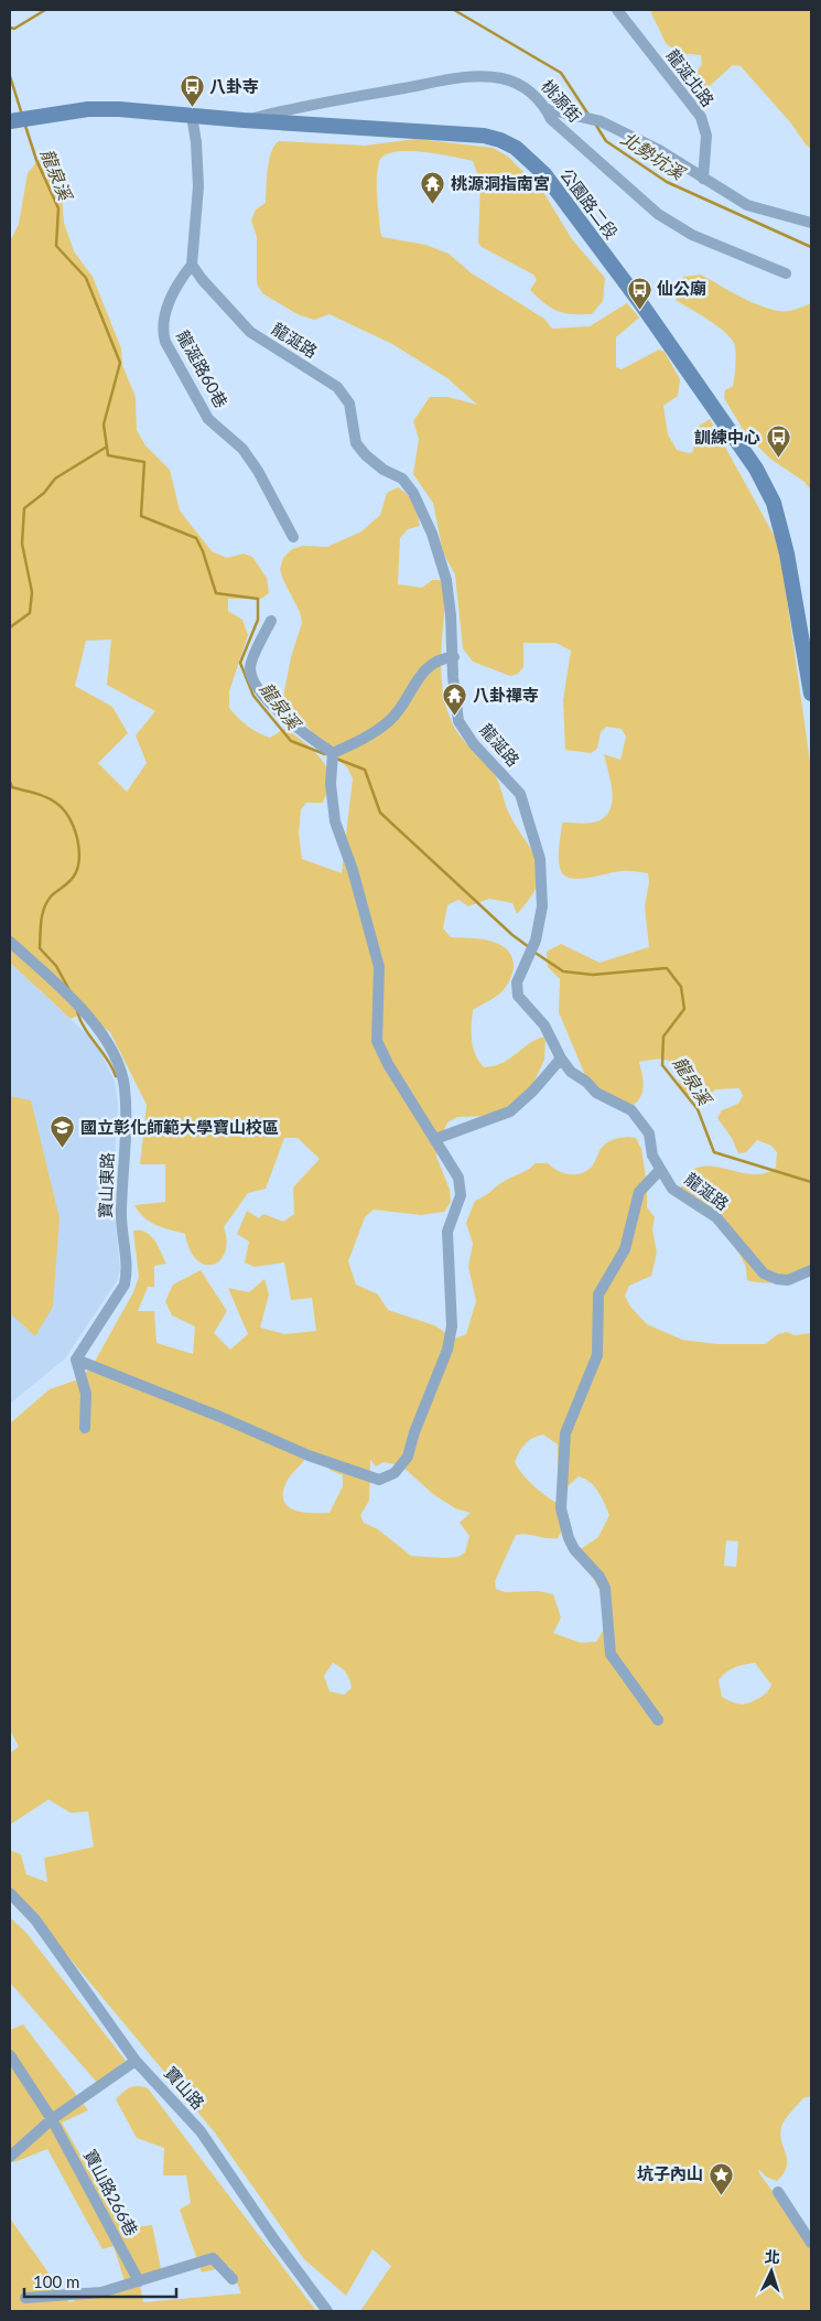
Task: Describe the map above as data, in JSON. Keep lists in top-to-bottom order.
{
  "streets": {
    "main road": ["公園路二段"],
    "street": [
      "龍涎北路",
      "桃源街",
      "龍涎路",
      "龍涎路60巷",
      "寶山東路",
      "寶山路",
      "寶山路266巷"
    ]
  },
  "crossings": [
    ["桃源街", "公園路二段"],
    ["龍涎路", "龍涎路60巷"]
  ],
  "water": ["北勢坑溪", "龍泉溪"],
  "places": {
    "bus stop": ["八卦寺", "仙公廟", "訓練中心"],
    "temple": ["桃源洞指南宮", "八卦禪寺"],
    "school or university": ["國立彰化師範大學寶山校區"],
    "place": ["坑子內山"]
  },
  "scale_bar": "100 m",
  "north": "top"
}
